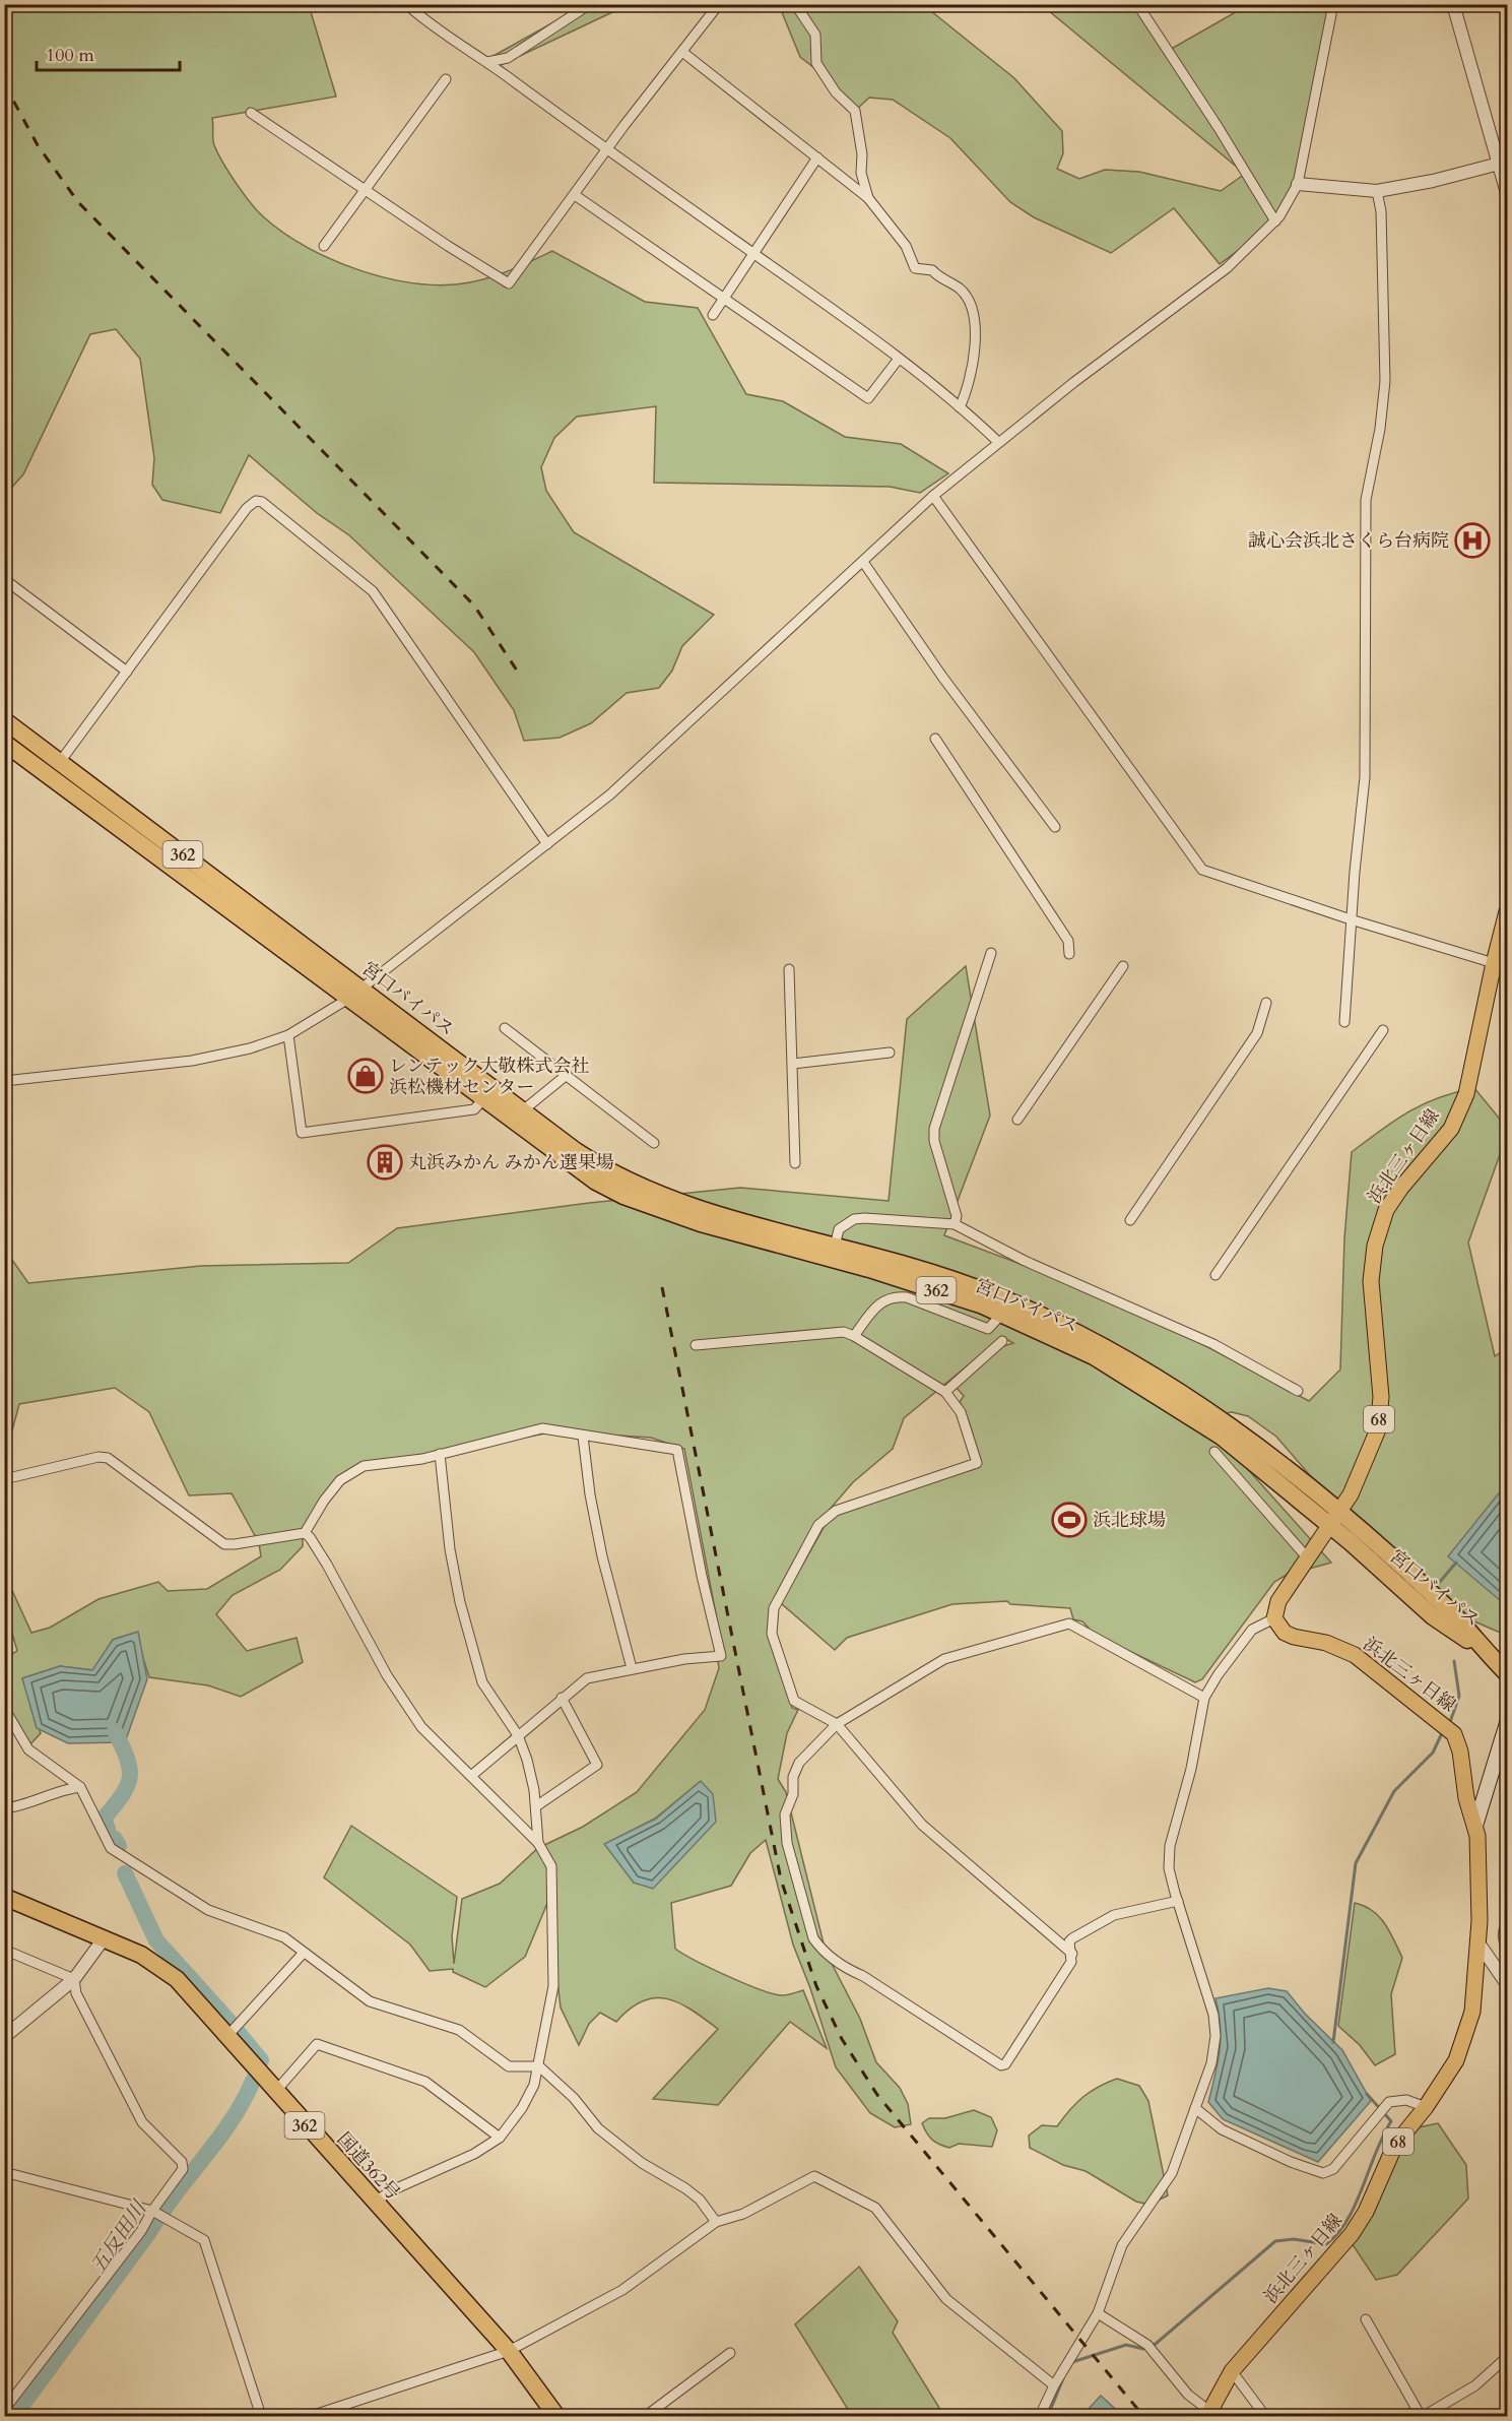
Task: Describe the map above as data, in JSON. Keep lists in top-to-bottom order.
{
  "streets": {
    "highway": ["362", "宮口バイパス", "国道362号"],
    "main road": ["浜北三ヶ日線", "68"]
  },
  "crossings": [
    ["宮口バイパス", "浜北三ヶ日線"]
  ],
  "water": ["五反田川"],
  "places": {
    "hospital": ["誠心会浜北さくら台病院"],
    "shop": ["レンテック大敬株式会社 浜松機材センター"],
    "building": ["丸浜みかん みかん選果場"],
    "sports": ["浜北球場"]
  },
  "scale_bar": "100 m"
}
